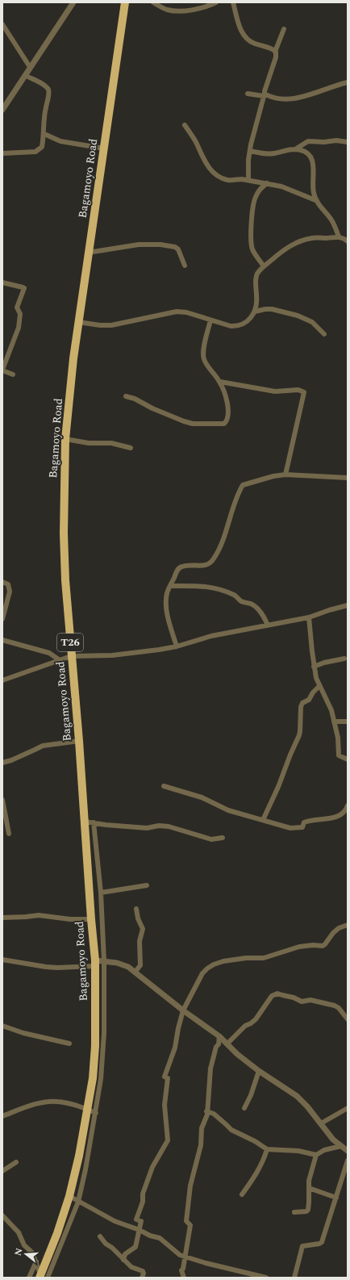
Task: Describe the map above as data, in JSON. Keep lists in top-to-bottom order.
{
  "streets": {
    "highway": ["Bagamoyo Road", "T26"]
  },
  "north": "left"
}
